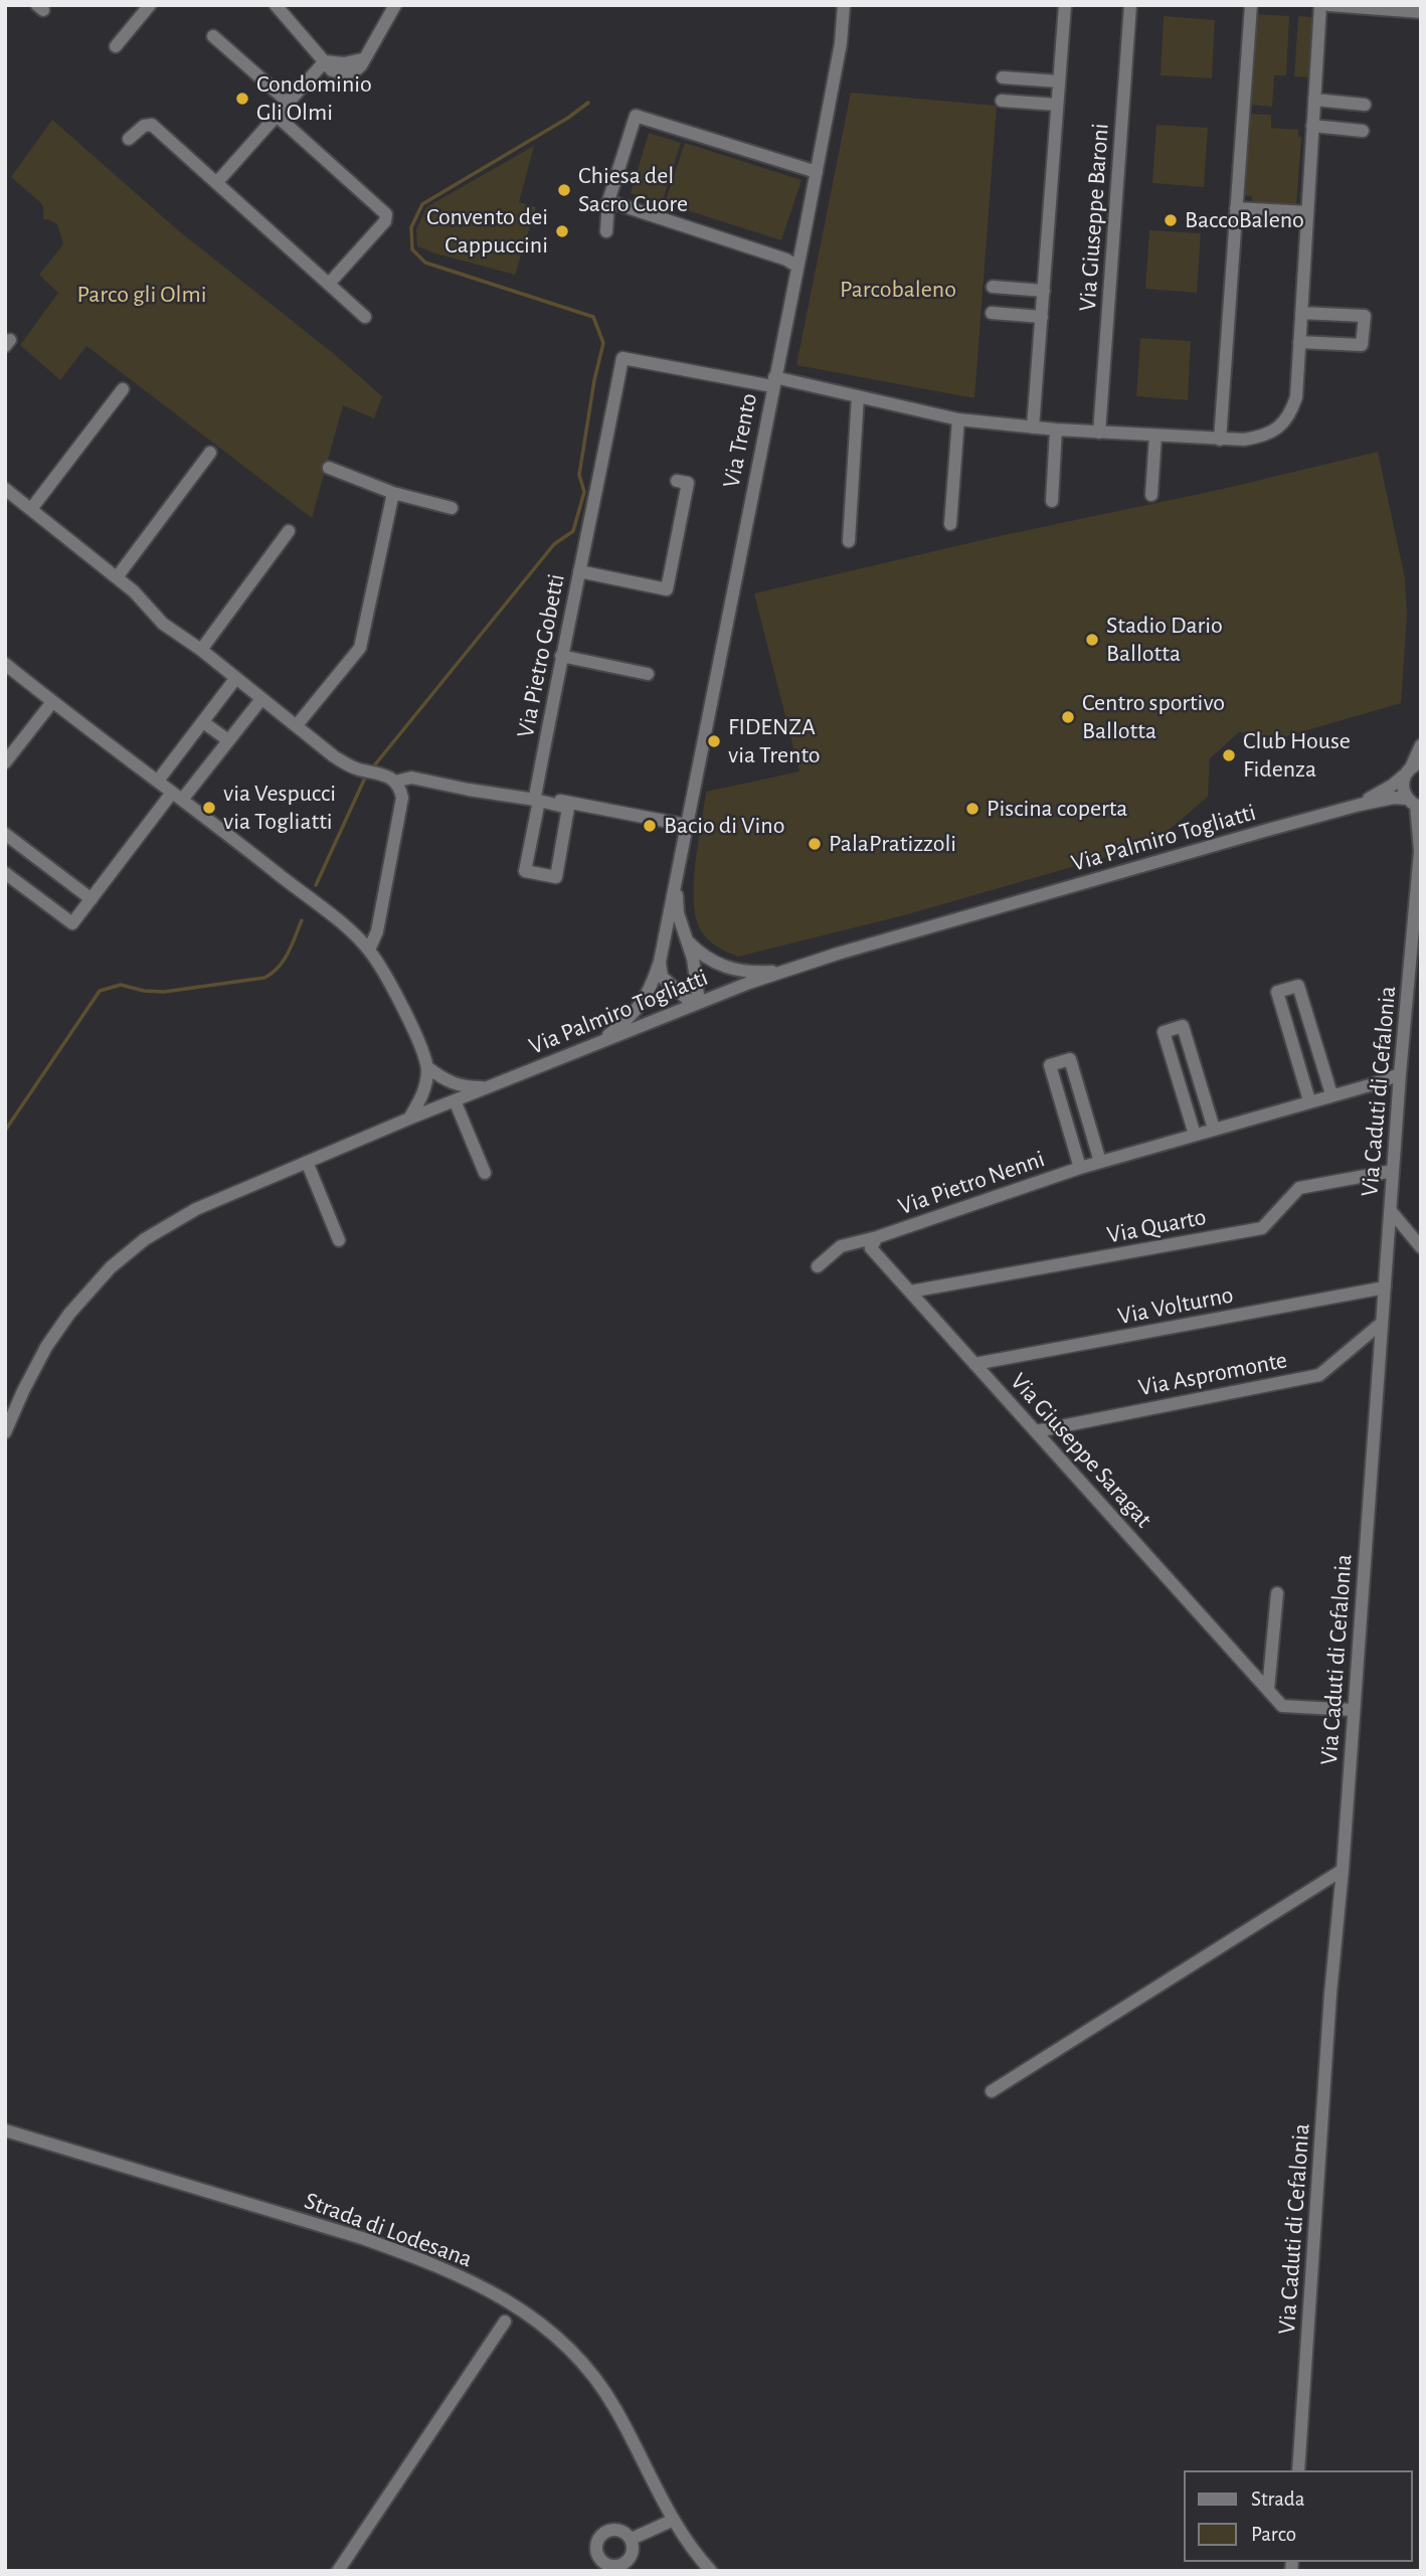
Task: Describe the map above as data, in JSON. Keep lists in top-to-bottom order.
{
  "streets": {
    "street": [
      "Via Giuseppe Baroni",
      "Via Trento",
      "Via Pietro Gobetti",
      "Via Palmiro Togliatti",
      "Via Caduti di Cefalonia",
      "Via Pietro Nenni",
      "Via Quarto",
      "Via Volturno",
      "Via Aspromonte",
      "Via Giuseppe Saragat",
      "Strada di Lodesana"
    ]
  },
  "crossings": [
    ["Via Giuseppe Baroni", "Via Pietro Gobetti"],
    ["Via Trento", "Via Pietro Gobetti"],
    ["Via Trento", "Via Palmiro Togliatti"],
    ["Via Palmiro Togliatti", "Via Caduti di Cefalonia"],
    ["Via Caduti di Cefalonia", "Via Pietro Nenni"],
    ["Via Caduti di Cefalonia", "Via Quarto"],
    ["Via Caduti di Cefalonia", "Via Volturno"],
    ["Via Caduti di Cefalonia", "Via Aspromonte"],
    ["Via Caduti di Cefalonia", "Via Giuseppe Saragat"],
    ["Via Pietro Nenni", "Via Giuseppe Saragat"],
    ["Via Quarto", "Via Giuseppe Saragat"],
    ["Via Volturno", "Via Giuseppe Saragat"],
    ["Via Aspromonte", "Via Giuseppe Saragat"]
  ],
  "parks": ["Parcobaleno", "Parco gli Olmi"],
  "places": [
    "Condominio Gli Olmi",
    "Chiesa del Sacro Cuore",
    "BaccoBaleno",
    "Convento dei Cappuccini",
    "Stadio Dario Ballotta",
    "Centro sportivo Ballotta",
    "FIDENZA via Trento",
    "Club House Fidenza",
    "via Vespucci via Togliatti",
    "Piscina coperta",
    "Bacio di Vino",
    "PalaPratizzoli"
  ],
  "legend": ["Strada", "Parco"]
}
